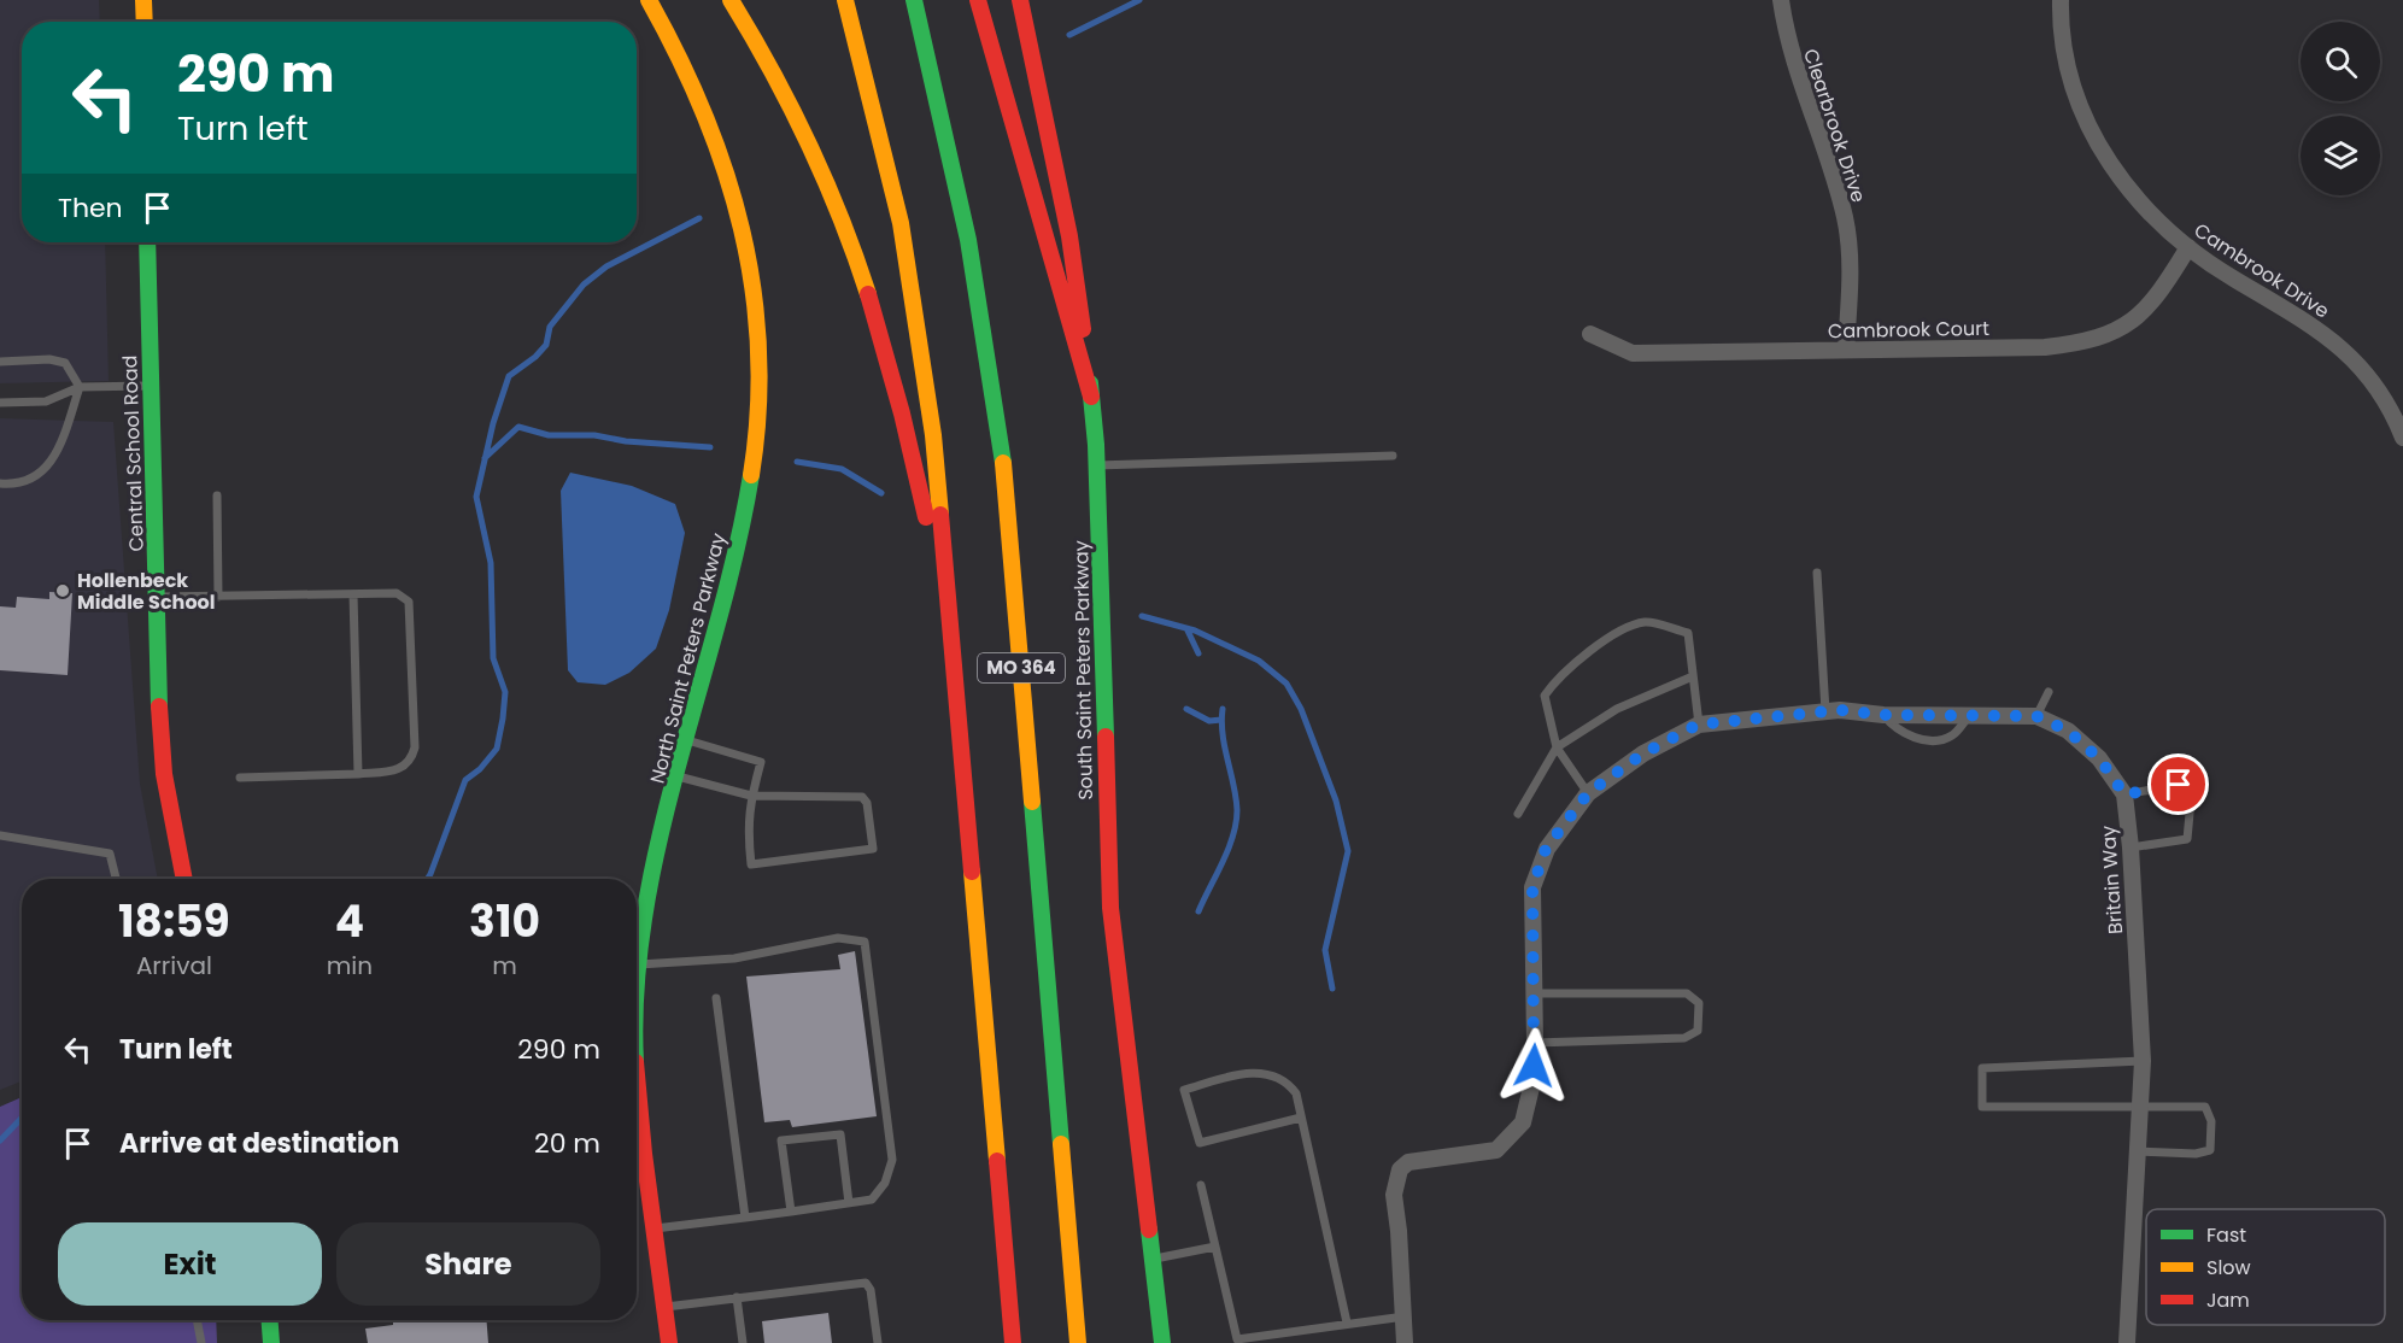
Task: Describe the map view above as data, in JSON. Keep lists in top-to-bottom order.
{
  "streets": {
    "main road": [
      "Central School Road",
      "North Saint Peters Parkway",
      "MO 364",
      "South Saint Peters Parkway"
    ],
    "street": [
      "Clearbrook Drive",
      "Cambrook Drive",
      "Cambrook Court",
      "Britain Way"
    ]
  },
  "crossings": [
    ["Clearbrook Drive", "Cambrook Court"],
    ["Cambrook Drive", "Cambrook Court"]
  ],
  "places": ["Hollenbeck Middle School"],
  "legend": ["Fast", "Slow", "Jam"],
  "page": {
    "turn": ["290 m", "Turn left"],
    "then": "Then",
    "eta": [
      "18:59",
      "Arrival",
      "4",
      "min",
      "310",
      "m"
    ],
    "list": [
      {
        "name": "Turn left",
        "value": "290 m"
      },
      {
        "name": "Arrive at destination",
        "value": "20 m"
      }
    ],
    "buttons": ["Exit", "Share"]
  }
}
